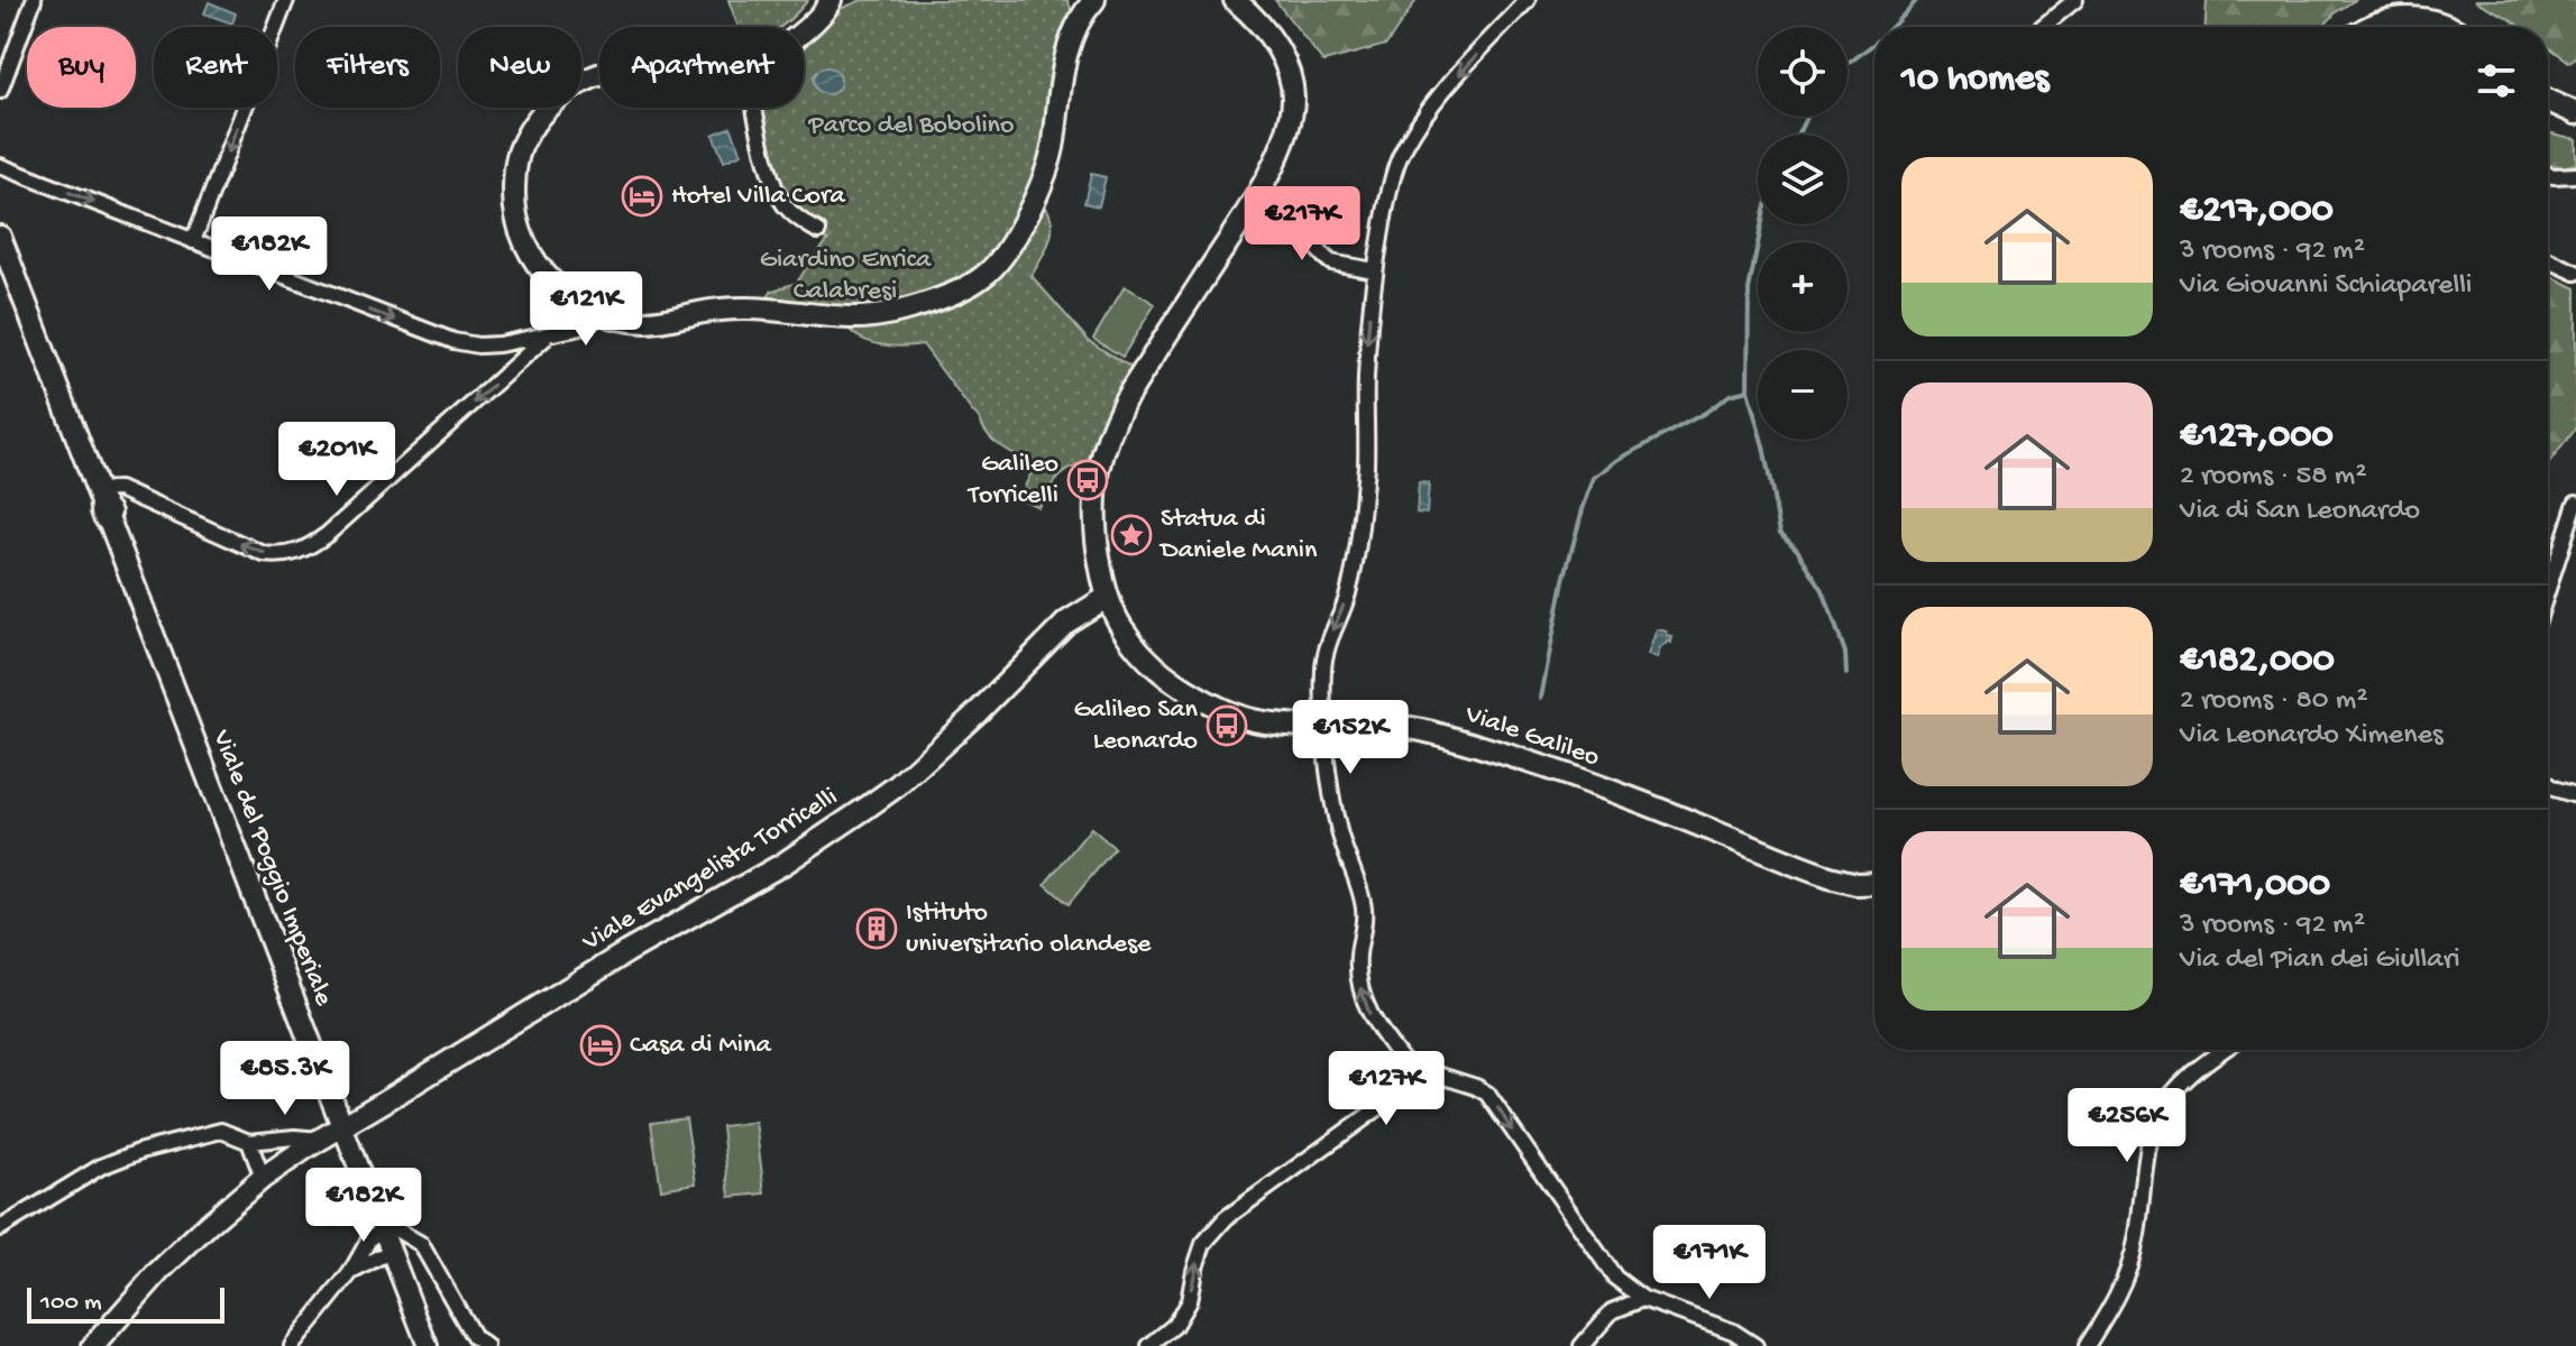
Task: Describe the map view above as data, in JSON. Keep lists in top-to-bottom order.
{
  "streets": {
    "main road": ["Viale Galileo", "Viale del Poggio Imperiale", "Viale Evangelista Torricelli"]
  },
  "crossings": [
    ["Viale Galileo", "Viale Evangelista Torricelli"],
    ["Viale del Poggio Imperiale", "Viale Evangelista Torricelli"]
  ],
  "parks": ["Parco del Bobolino", "Giardino Enrica Calabresi"],
  "places": {
    "hotel": ["Hotel Villa Cora", "Casa di Mina"],
    "bus stop": ["Galileo Torricelli", "Galileo San Leonardo"],
    "place": ["Statua di Daniele Manin"],
    "building": ["Istituto universitario olandese"]
  },
  "scale_bar": "100 m",
  "page": {
    "map_buttons": ["+", "−"],
    "chip": [
      "Buy",
      "Rent",
      "Filters",
      "New",
      "Apartment"
    ],
    "heading": "10 homes",
    "list": [
      {
        "name": "€217,000",
        "note": "3 rooms · 92 m² · Via Giovanni Schiaparelli"
      },
      {
        "name": "€127,000",
        "note": "2 rooms · 58 m² · Via di San Leonardo"
      },
      {
        "name": "€182,000",
        "note": "2 rooms · 80 m² · Via Leonardo Ximenes"
      },
      {
        "name": "€171,000",
        "note": "3 rooms · 92 m² · Via del Pian dei Giullari"
      }
    ],
    "price": [
      "€217K",
      "€182K",
      "€121K",
      "€201K",
      "€152K",
      "€85.3K",
      "€127K",
      "€256K",
      "€182K",
      "€171K"
    ],
    "scale": "100 m"
  }
}
